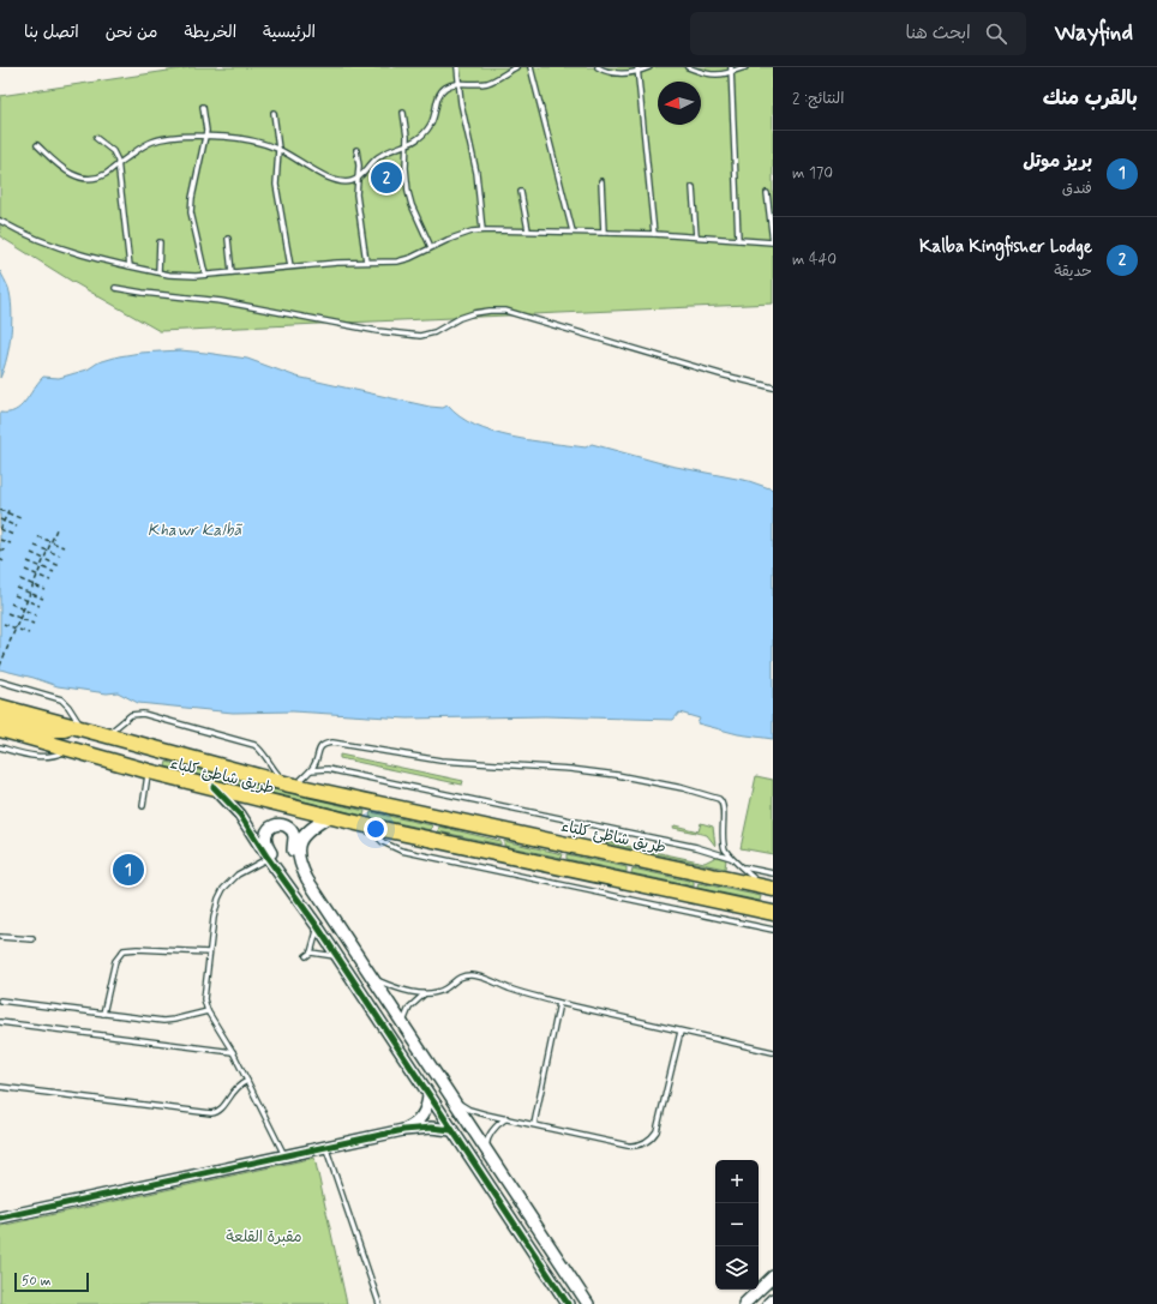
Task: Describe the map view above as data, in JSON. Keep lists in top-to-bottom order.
{
  "streets": {
    "highway": ["طريق شاطئ كلباء"]
  },
  "water": ["Khawr Kalbā"],
  "parks": ["مقبرة القلعة"],
  "scale_bar": "50 m",
  "north": "left",
  "page": {
    "header": "Wayfind",
    "search": "ابحث هنا",
    "nav": [
      "الرئيسية",
      "الخريطة",
      "من نحن",
      "اتصل بنا"
    ],
    "heading": ["بالقرب منك", "النتائج: 2"],
    "list": [
      {
        "mark": "1",
        "name": "بريز موتل",
        "note": "فندق",
        "value": "170 m"
      },
      {
        "mark": "2",
        "name": "Kalba Kingfisher Lodge",
        "note": "حديقة",
        "value": "440 m"
      }
    ],
    "pins": ["2", "1"],
    "map_buttons": ["+", "−"],
    "scale": "50 m"
  }
}
